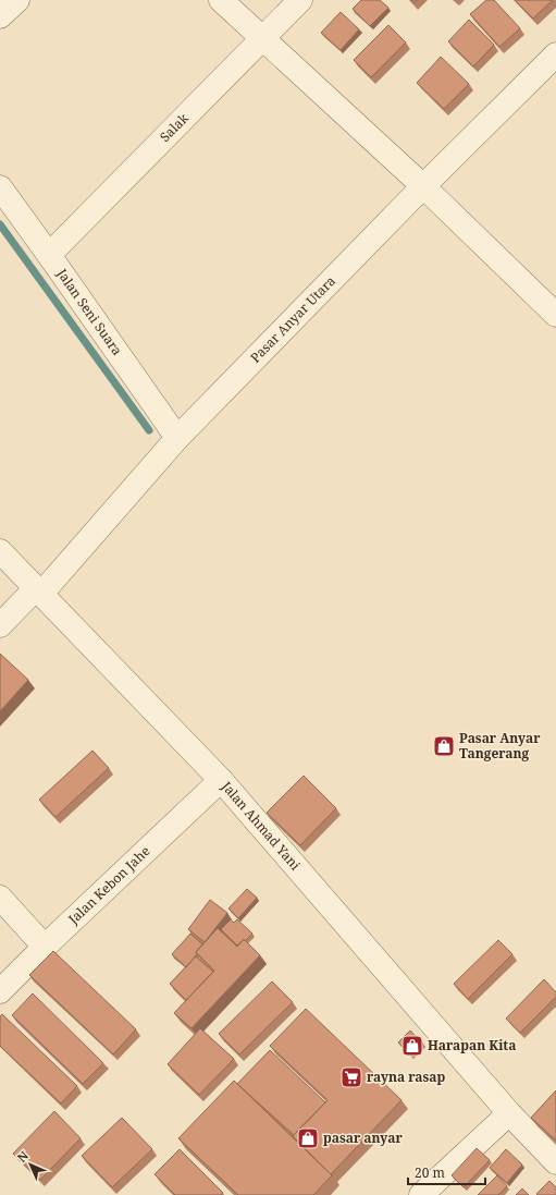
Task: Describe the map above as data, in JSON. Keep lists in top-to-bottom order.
{
  "streets": {
    "street": [
      "Salak",
      "Jalan Seni Suara",
      "Pasar Anyar Utara",
      "Jalan Ahmad Yani",
      "Jalan Kebon Jahe"
    ]
  },
  "crossings": [
    ["Salak", "Jalan Seni Suara"],
    ["Jalan Seni Suara", "Pasar Anyar Utara"],
    ["Pasar Anyar Utara", "Jalan Ahmad Yani"],
    ["Jalan Ahmad Yani", "Jalan Kebon Jahe"]
  ],
  "places": {
    "shop": ["Pasar Anyar Tangerang", "Harapan Kita", "pasar anyar"],
    "supermarket": ["rayna rasap"]
  },
  "scale_bar": "20 m",
  "north": "top left"
}
